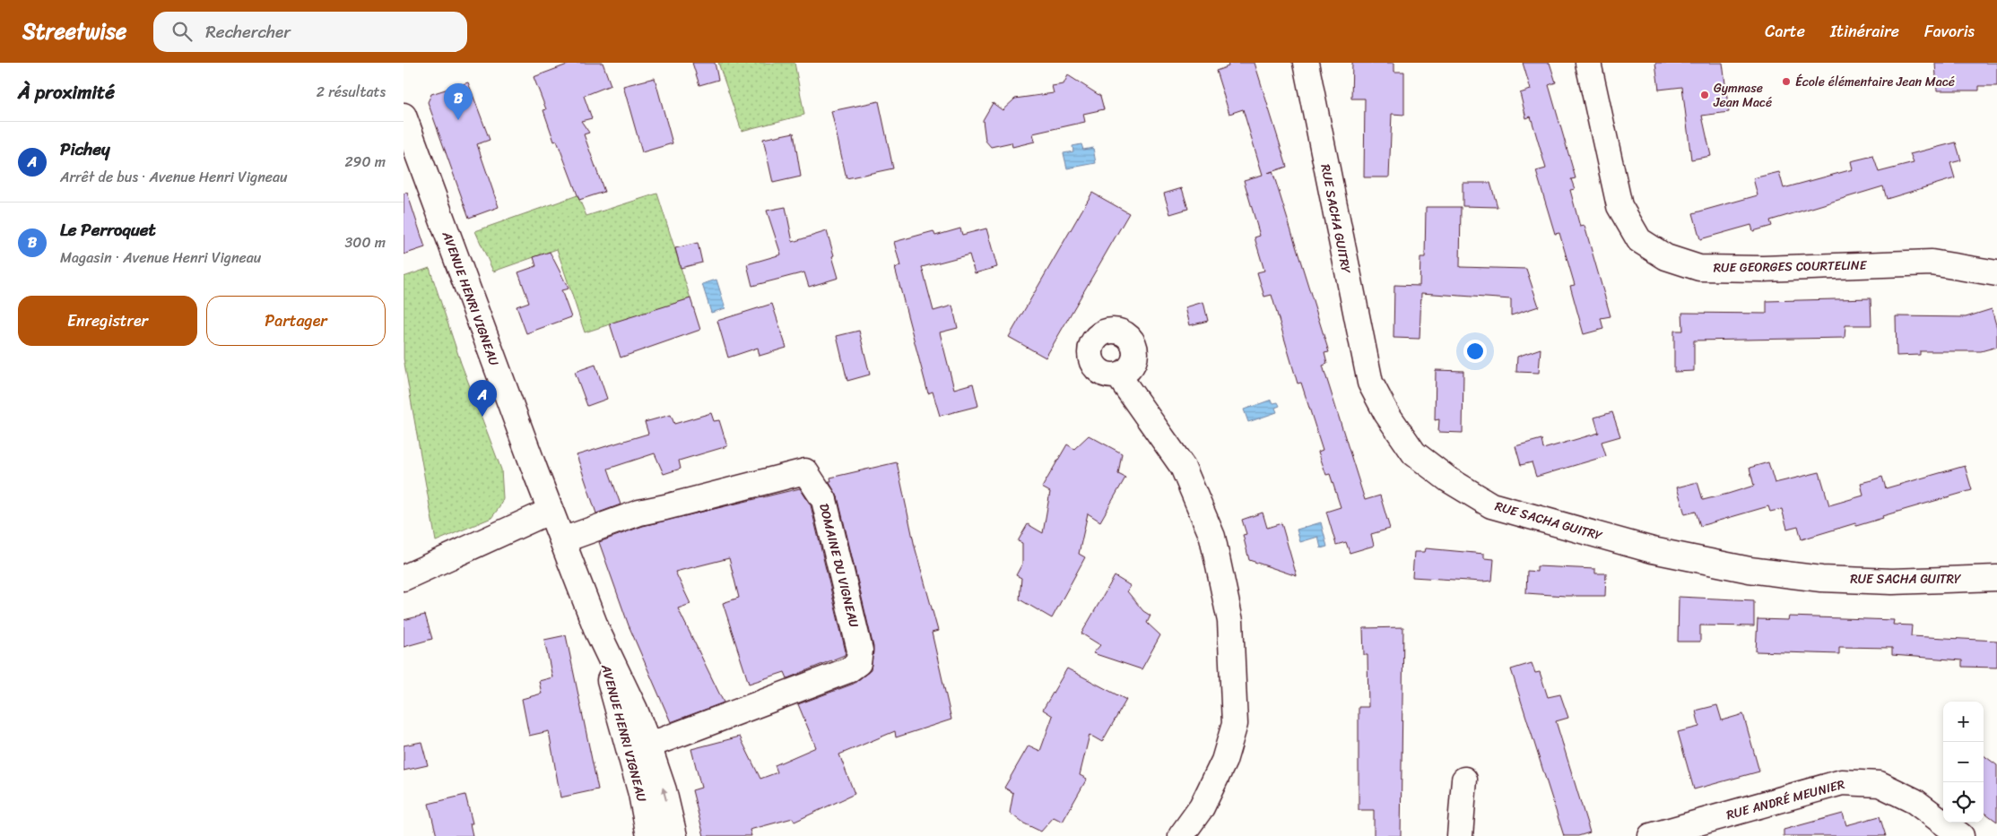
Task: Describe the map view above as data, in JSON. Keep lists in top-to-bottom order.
{
  "streets": {
    "street": [
      "RUE SACHA GUITRY",
      "RUE GEORGES COURTELINE",
      "AVENUE HENRI VIGNEAU",
      "DOMAINE DU VIGNEAU",
      "RUE ANDRÉ MEUNIER"
    ]
  },
  "crossings": [
    ["AVENUE HENRI VIGNEAU", "DOMAINE DU VIGNEAU"]
  ],
  "places": ["École élémentaire Jean Macé", "Gymnase Jean Macé"],
  "page": {
    "header": "Streetwise",
    "search": "Rechercher",
    "nav": ["Carte", "Itinéraire", "Favoris"],
    "heading": ["À proximité", "2 résultats"],
    "pins": ["B", "A"],
    "list": [
      {
        "mark": "A",
        "name": "Pichey",
        "note": "Arrêt de bus · Avenue Henri Vigneau",
        "value": "290 m"
      },
      {
        "mark": "B",
        "name": "Le Perroquet",
        "note": "Magasin · Avenue Henri Vigneau",
        "value": "300 m"
      }
    ],
    "buttons": ["Enregistrer", "Partager"],
    "map_buttons": ["+", "−"]
  }
}
